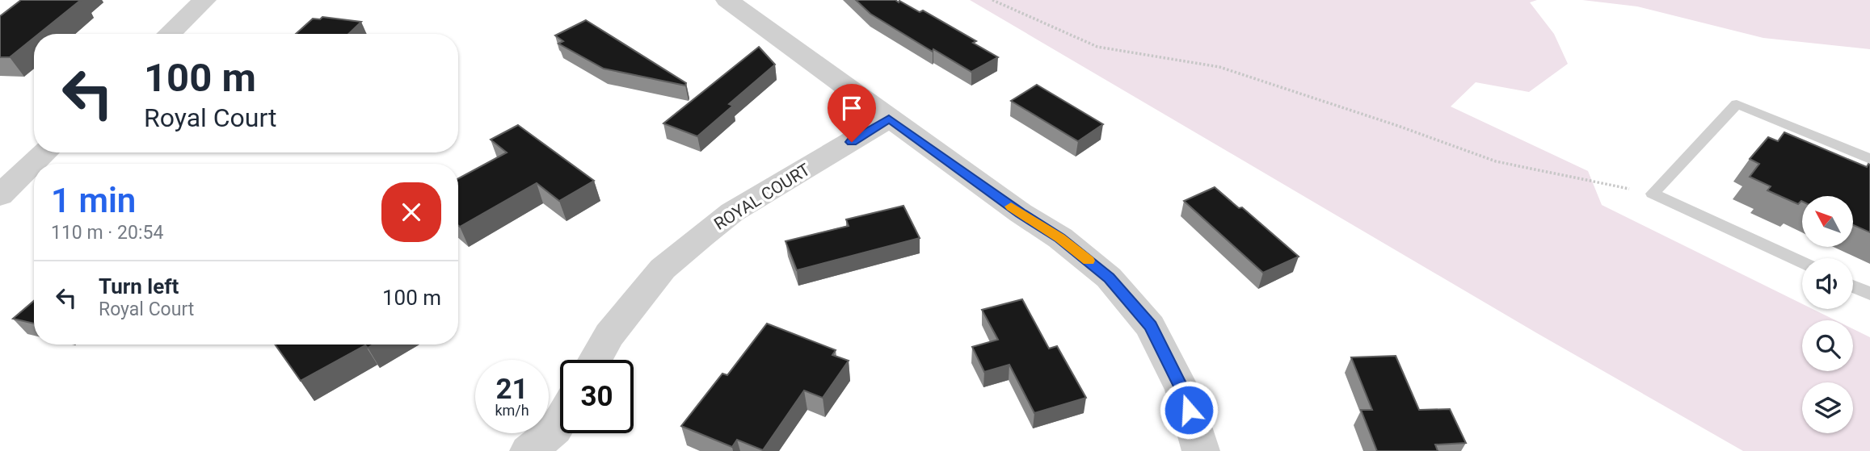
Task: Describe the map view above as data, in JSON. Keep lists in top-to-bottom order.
{
  "streets": {
    "street": ["ROYAL COURT"]
  },
  "north": "top left",
  "page": {
    "turn": ["100 m", "Royal Court"],
    "heading": ["1 min", "110 m · 20:54"],
    "list": [
      {
        "name": "Turn left",
        "note": "Royal Court",
        "value": "100 m"
      }
    ],
    "speed": "21 km/h",
    "limit": "30"
  }
}
